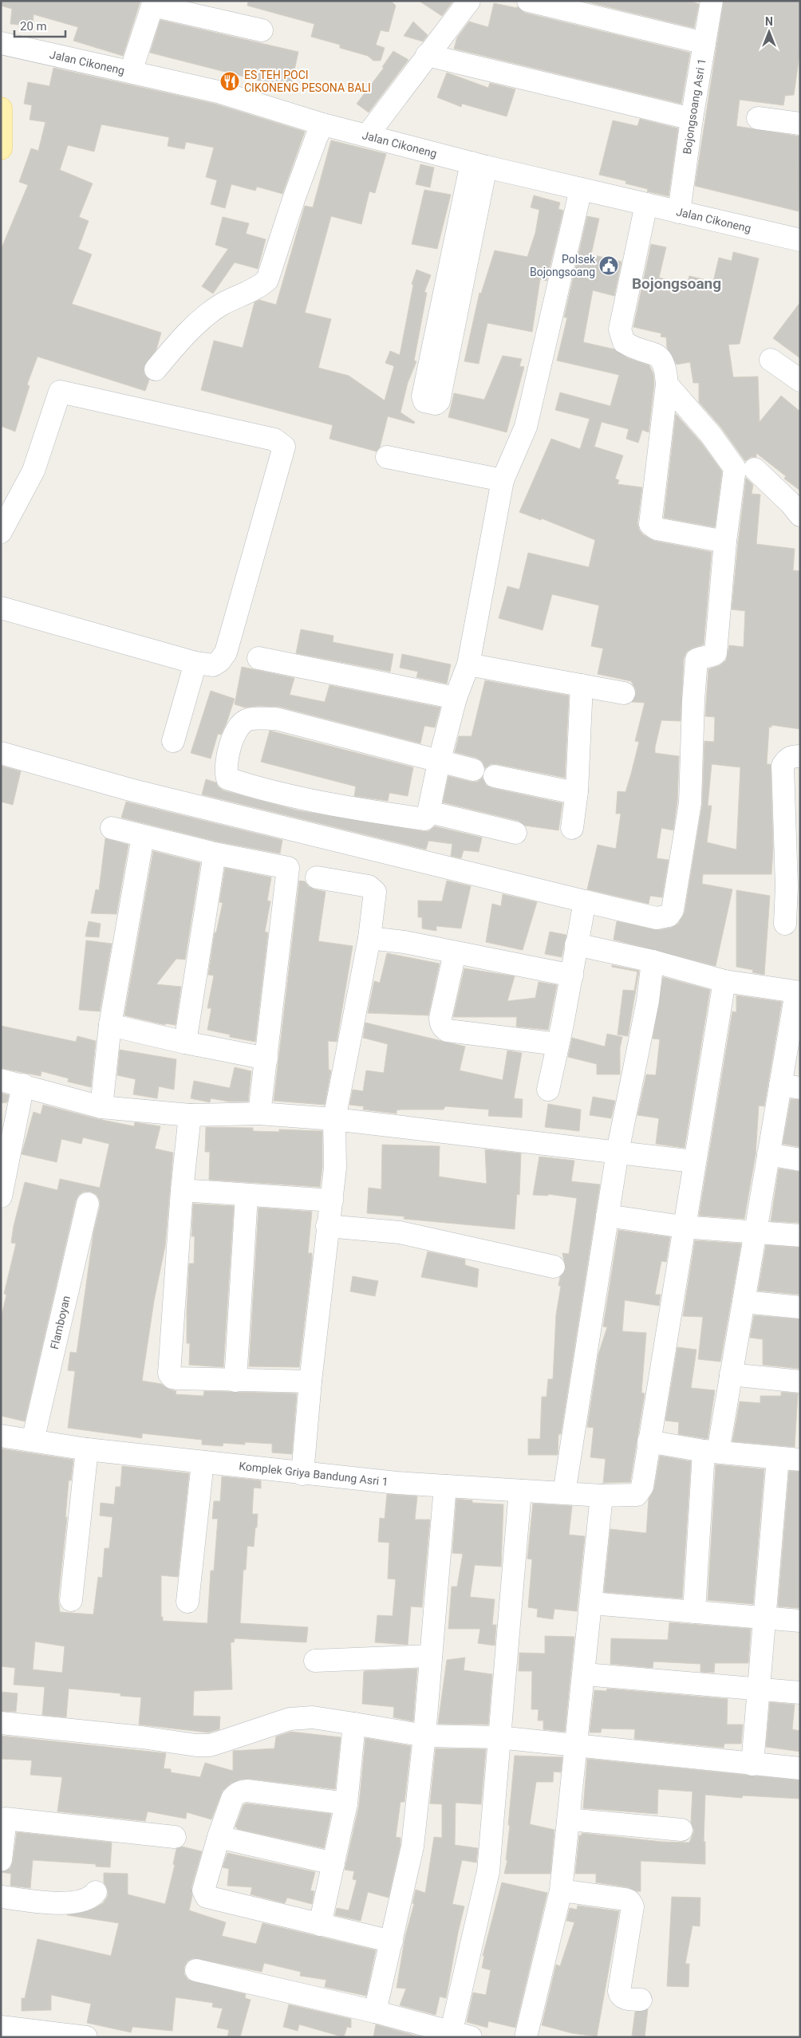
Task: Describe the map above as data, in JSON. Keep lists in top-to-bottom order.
{
  "streets": {
    "street": [
      "Jalan Cikoneng",
      "Bojongsoang Asri 1",
      "Flamboyan",
      "Komplek Griya Bandung Asri 1"
    ]
  },
  "crossings": [
    ["Jalan Cikoneng", "Bojongsoang Asri 1"],
    ["Flamboyan", "Komplek Griya Bandung Asri 1"]
  ],
  "districts": ["Bojongsoang"],
  "places": {
    "restaurant": ["ES TEH POCI CIKONENG PESONA BALI"],
    "public building": ["Polsek Bojongsoang"]
  },
  "scale_bar": "20 m",
  "north": "top"
}
